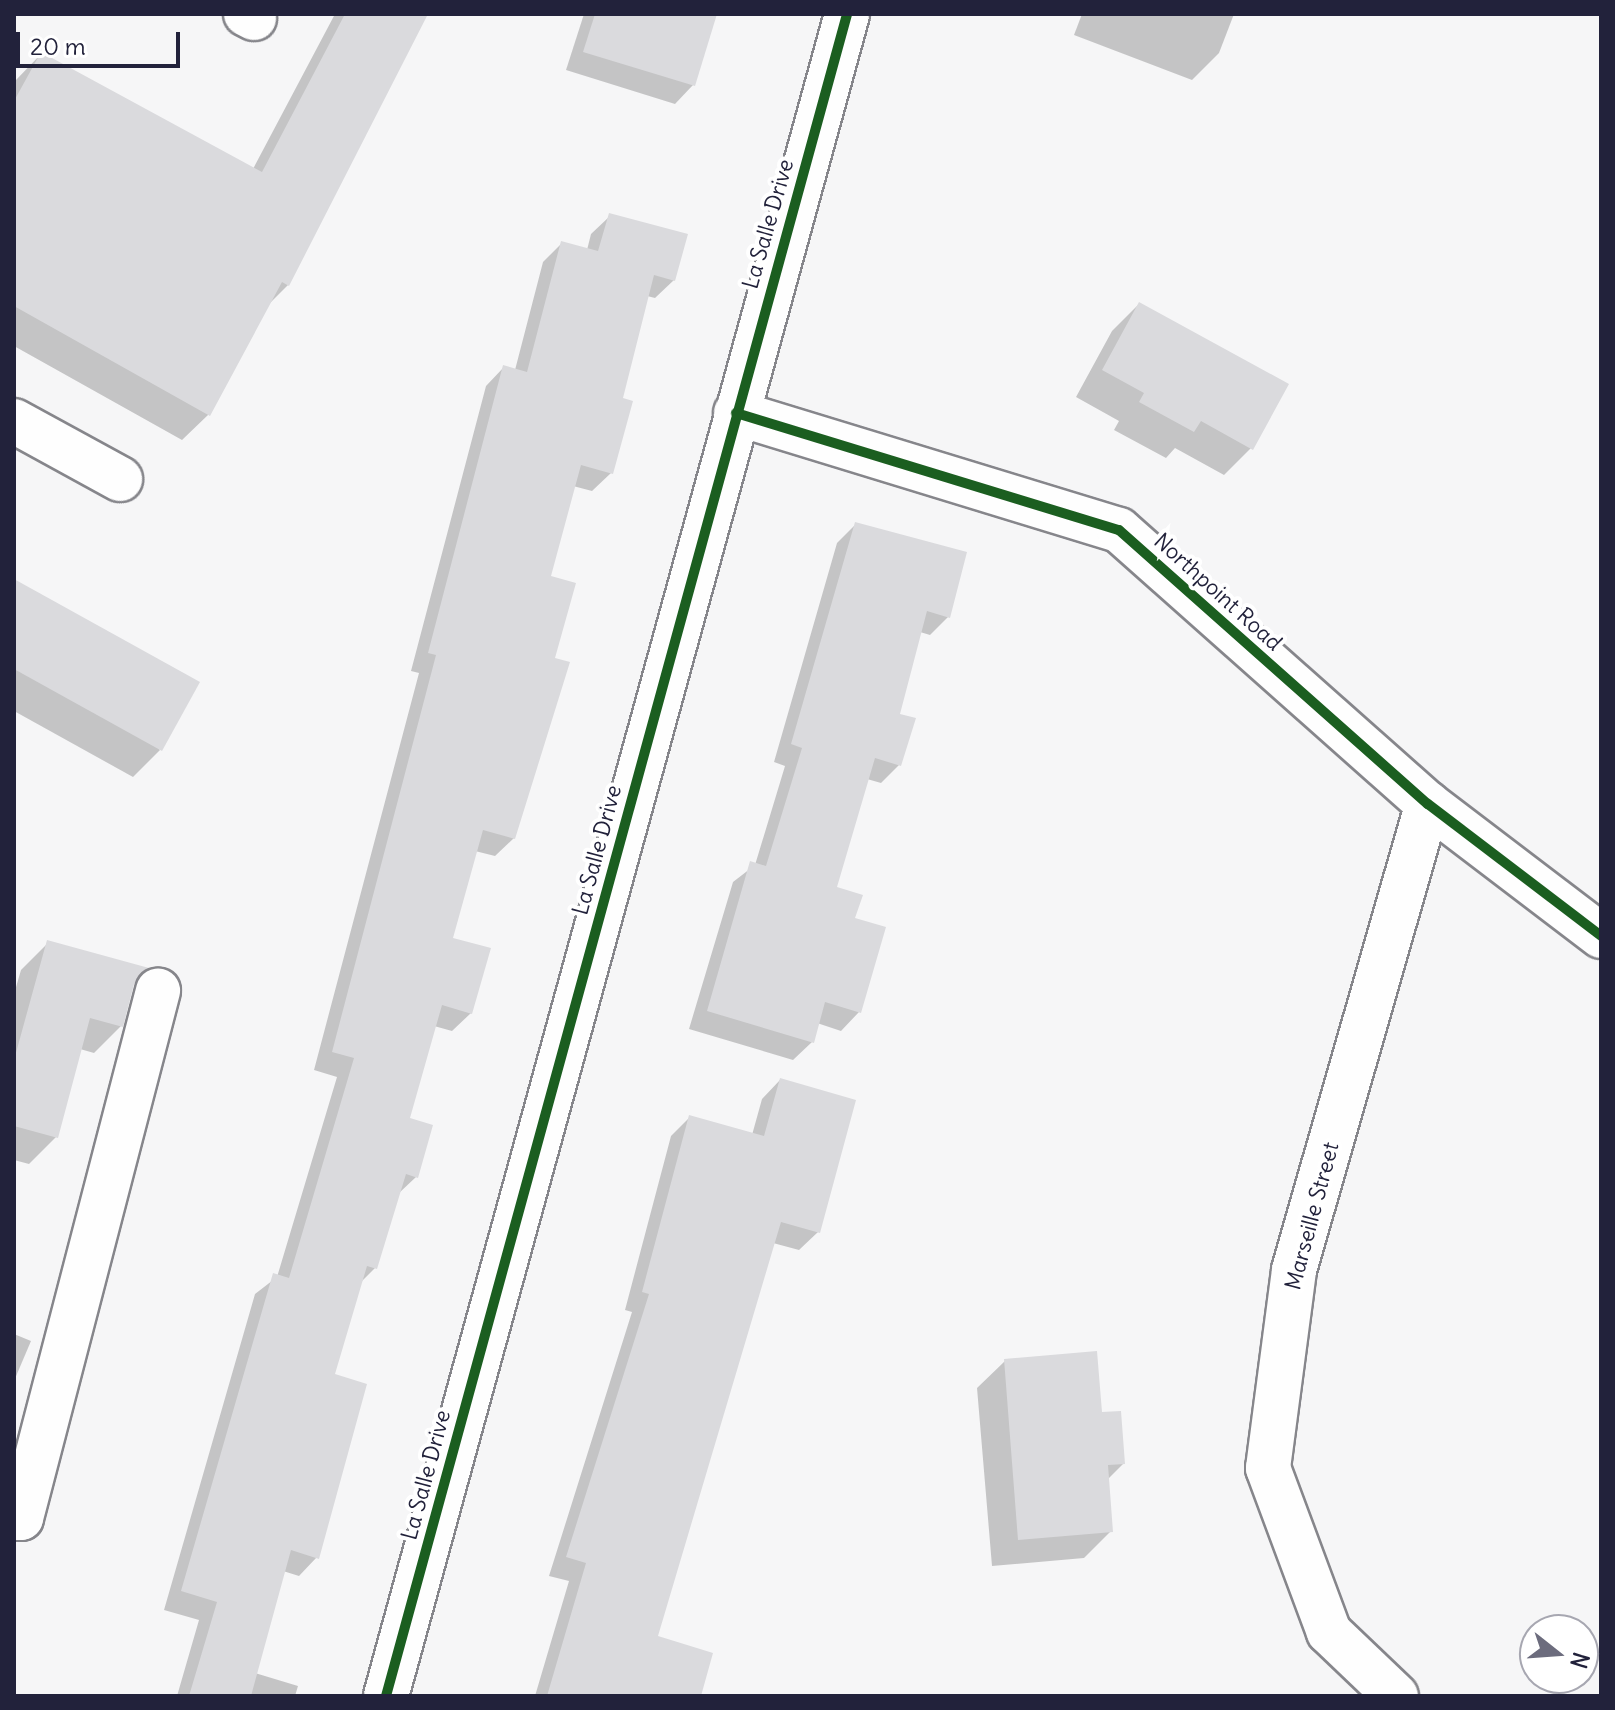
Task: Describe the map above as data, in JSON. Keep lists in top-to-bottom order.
{
  "streets": {
    "street": ["La Salle Drive", "Northpoint Road", "Marseille Street"]
  },
  "crossings": [
    ["La Salle Drive", "Northpoint Road"],
    ["Northpoint Road", "Marseille Street"]
  ],
  "scale_bar": "20 m",
  "north": "right"
}
